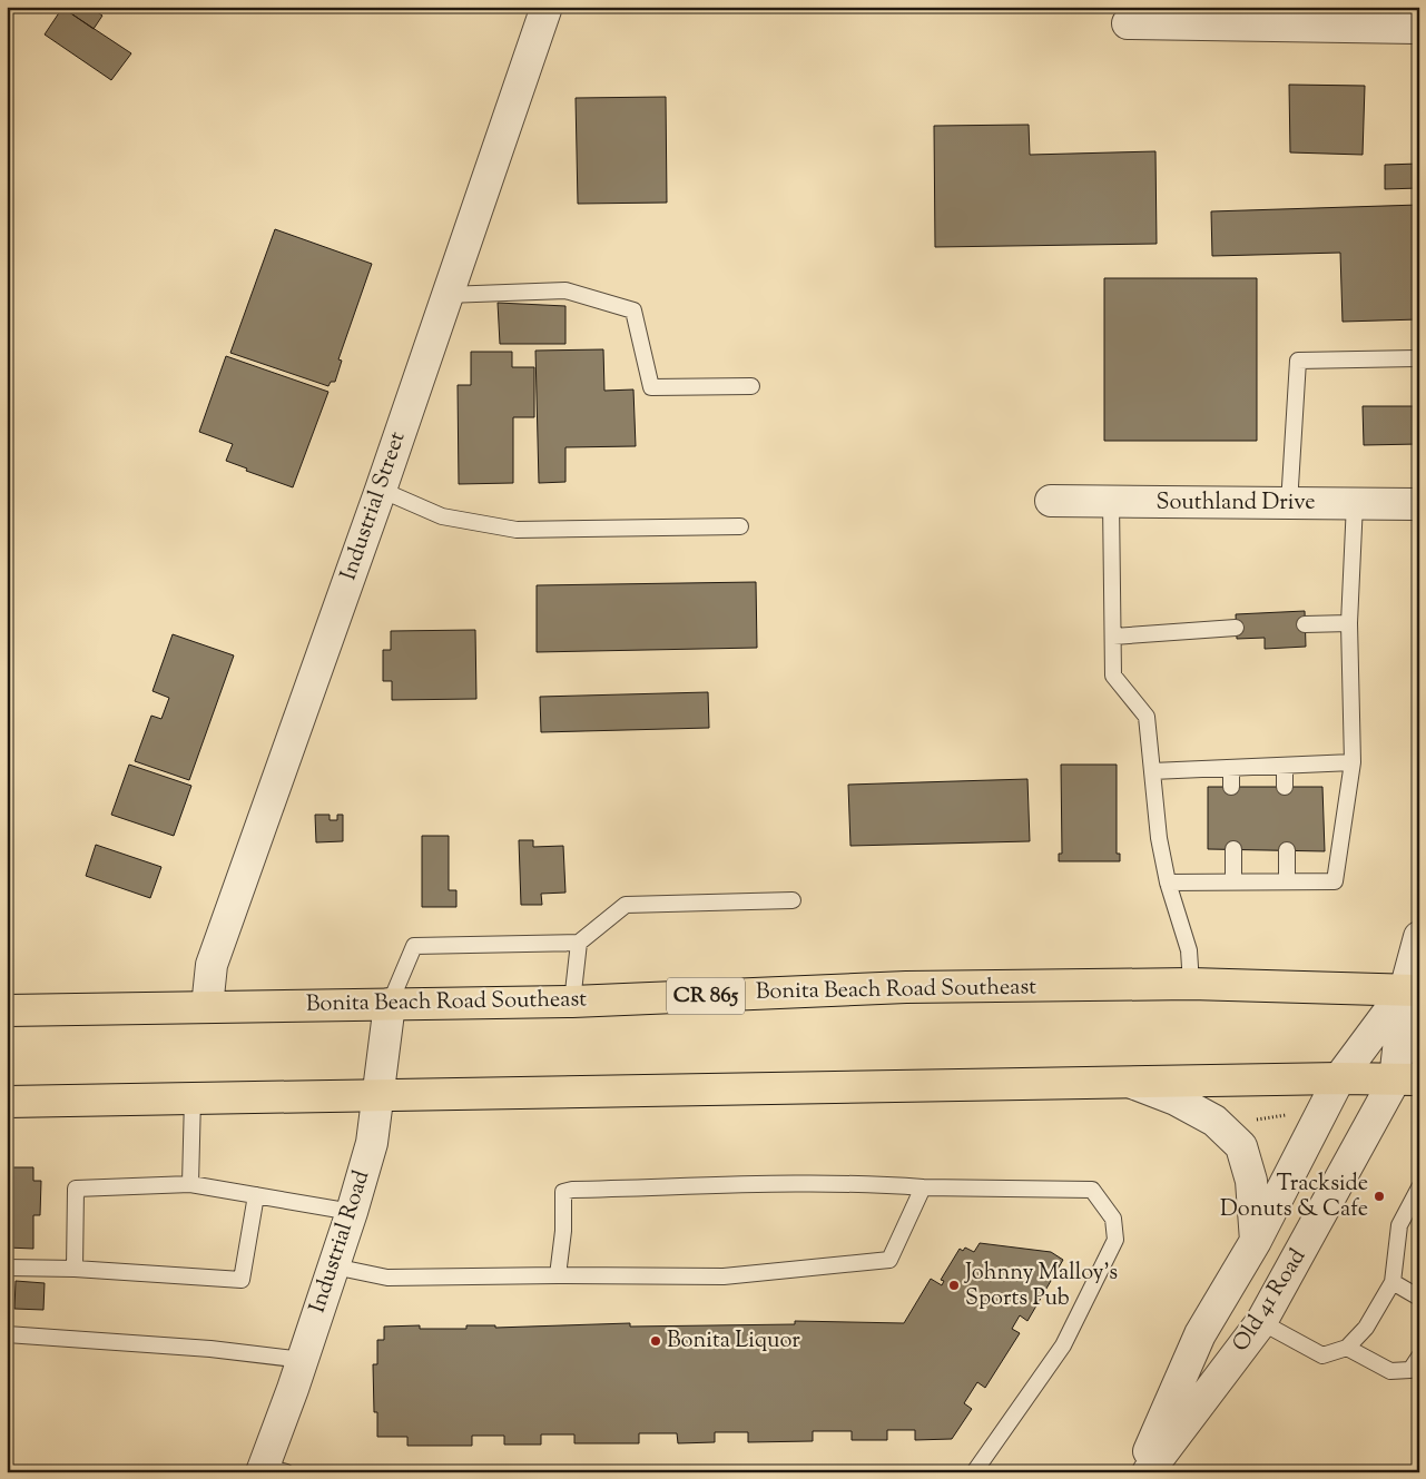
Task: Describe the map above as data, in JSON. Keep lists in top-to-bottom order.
{
  "streets": {
    "main road": ["Bonita Beach Road Southeast", "CR 865"],
    "street": [
      "Southland Drive",
      "Industrial Street",
      "Industrial Road",
      "Old 41 Road"
    ]
  },
  "crossings": [
    ["Industrial Street", "Bonita Beach Road Southeast"],
    ["Bonita Beach Road Southeast", "Industrial Road"],
    ["Bonita Beach Road Southeast", "Old 41 Road"]
  ],
  "places": ["Trackside Donuts & Cafe", "Johnny Malloy's Sports Pub", "Bonita Liquor"]
}
